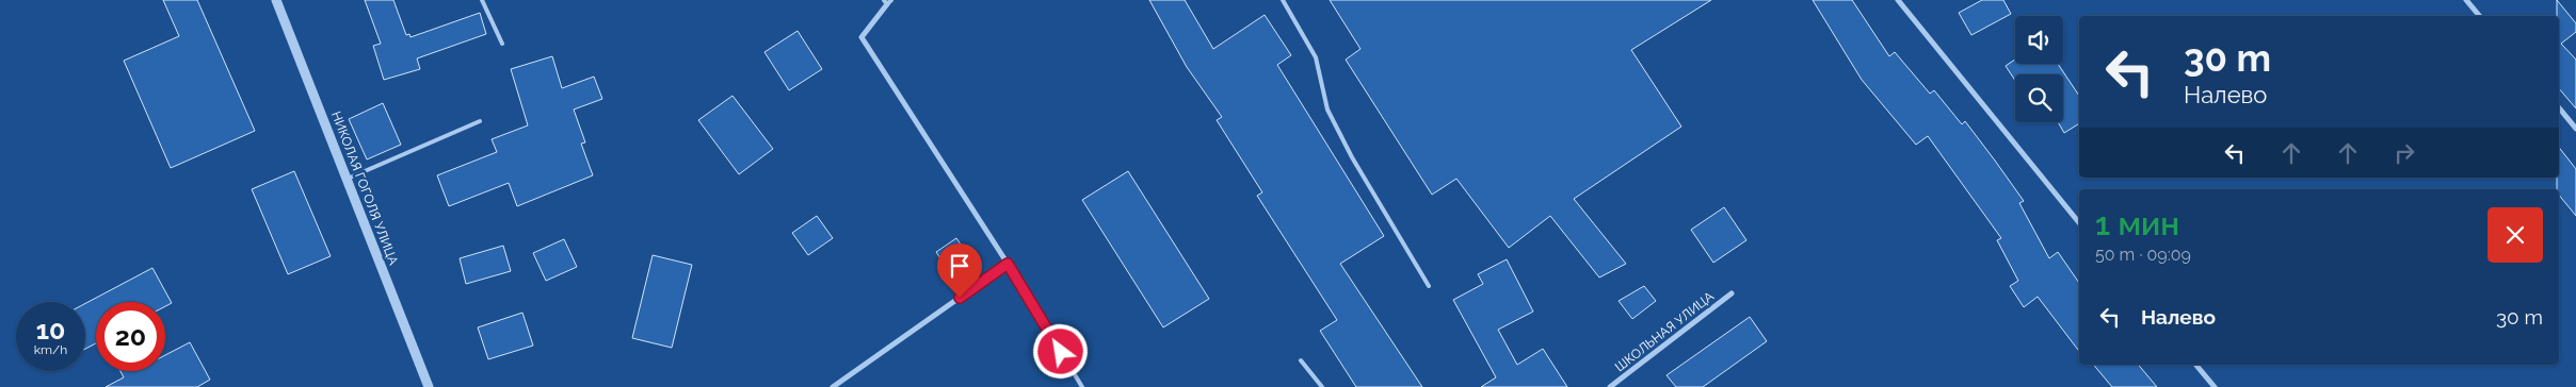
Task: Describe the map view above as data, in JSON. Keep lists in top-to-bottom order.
{
  "streets": {
    "street": ["НИКОЛАЯ ГОГОЛЯ УЛИЦА", "ШКОЛЬНАЯ УЛИЦА"]
  },
  "page": {
    "turn": ["30 m", "Налево"],
    "heading": ["1 мин", "50 m · 09:09"],
    "list": [
      {
        "name": "Налево",
        "value": "30 m"
      }
    ],
    "speed": "10 km/h",
    "limit": "20"
  }
}
